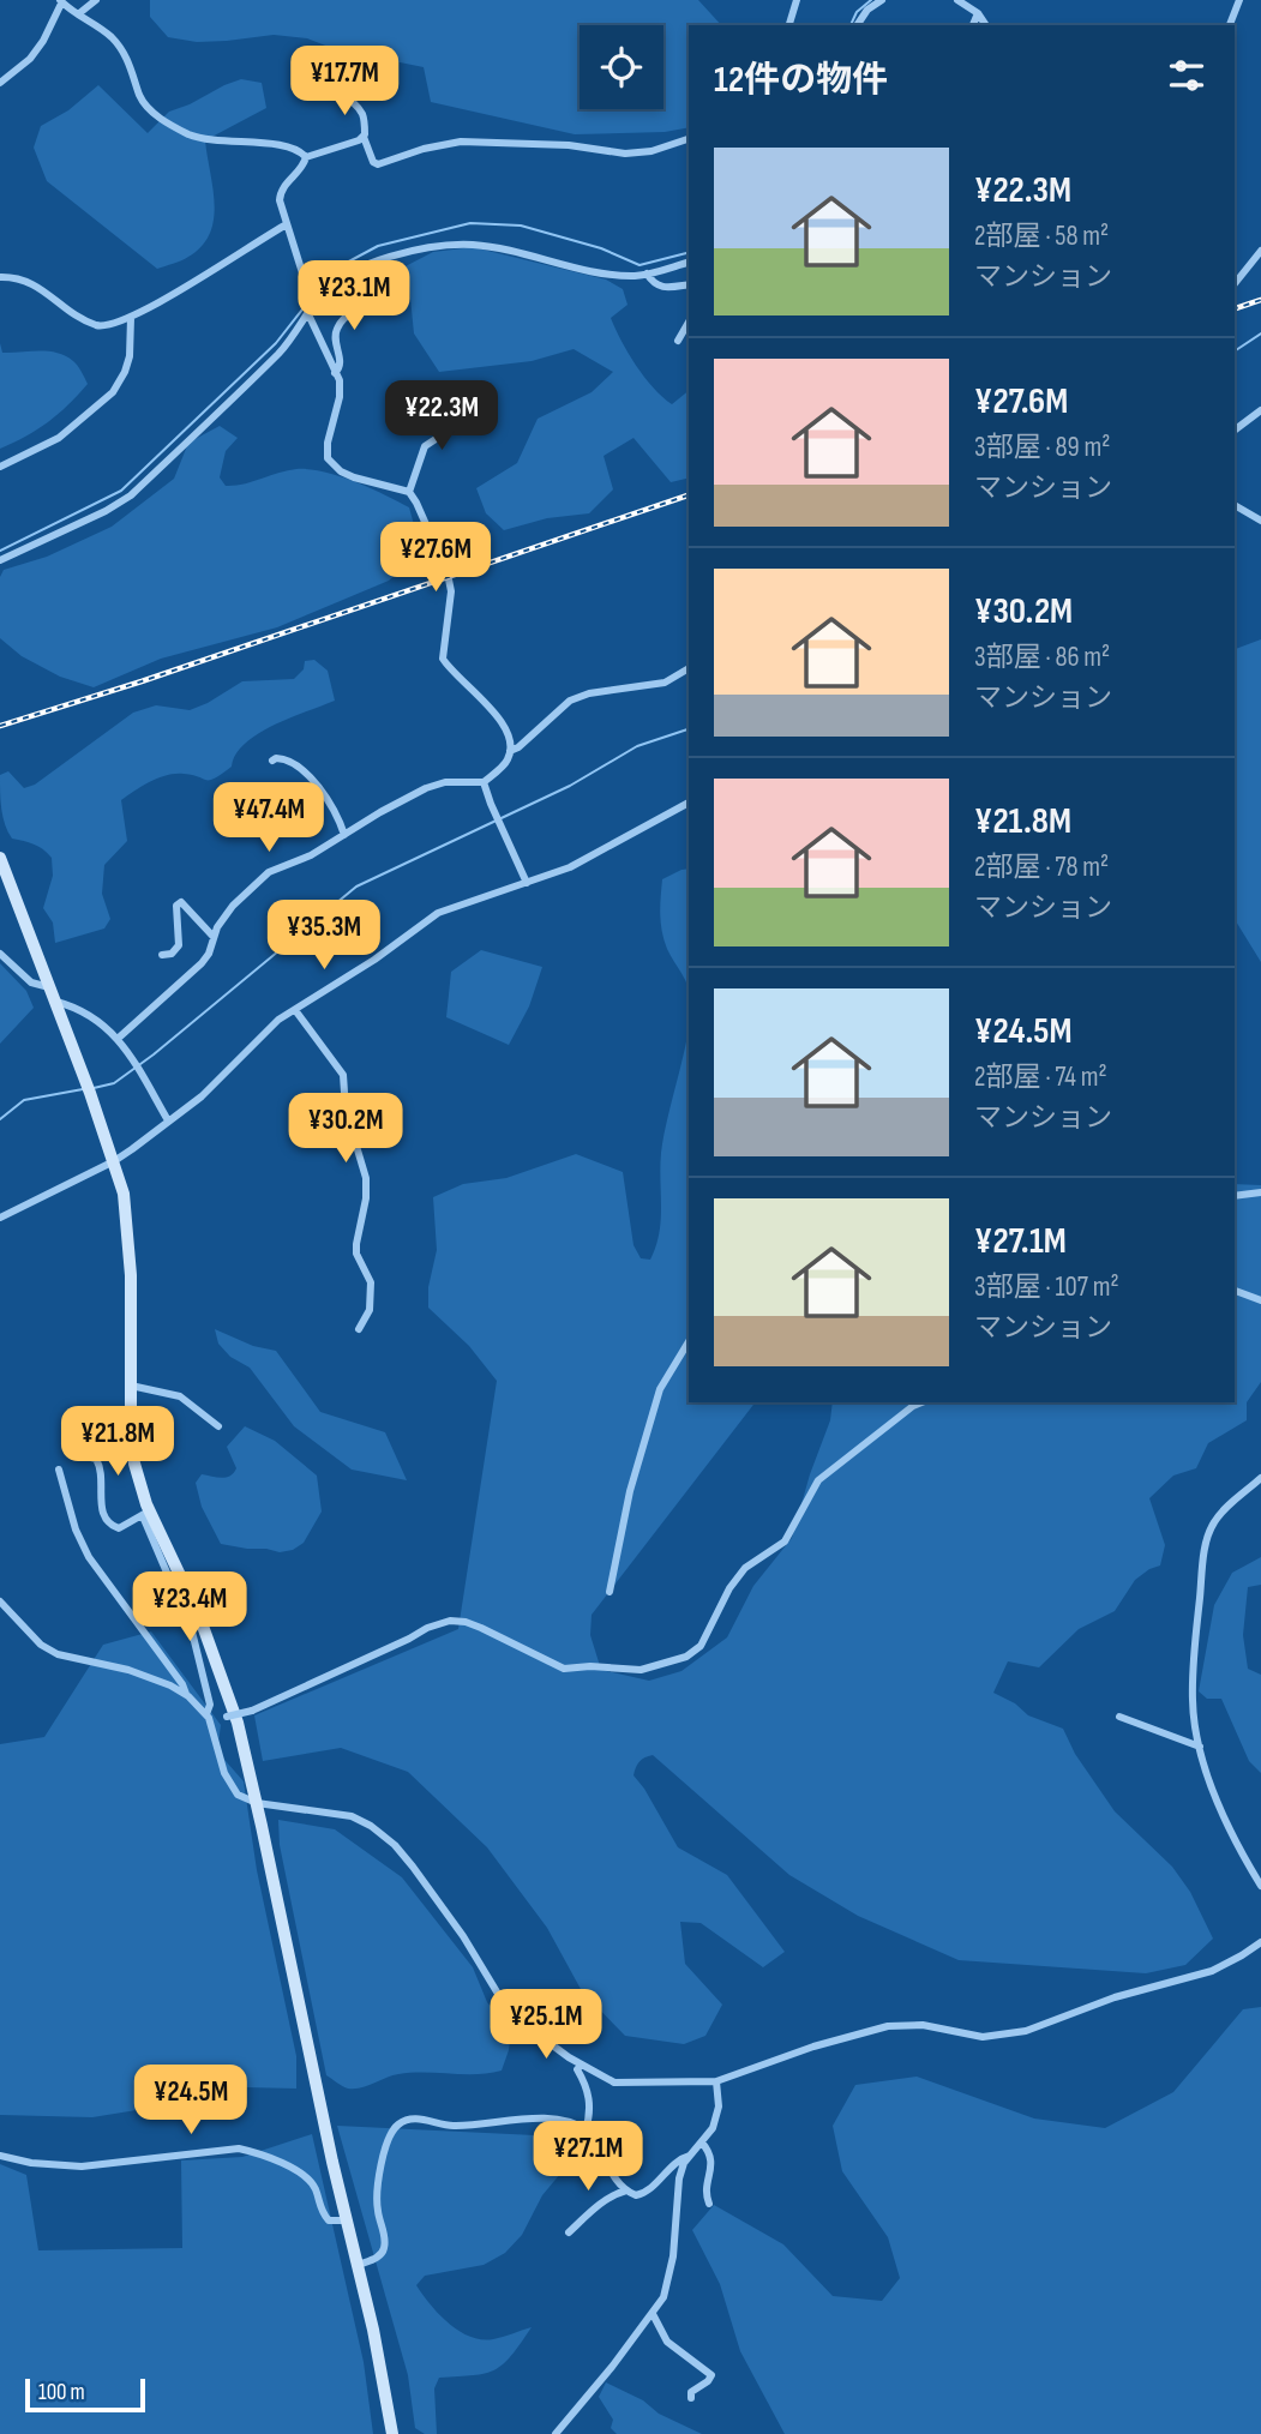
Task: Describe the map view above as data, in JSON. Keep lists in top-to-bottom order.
{
  "scale_bar": "100 m",
  "page": {
    "heading": "12件の物件",
    "price": [
      "¥17.7M",
      "¥23.1M",
      "¥22.3M",
      "¥27.6M",
      "¥47.4M",
      "¥35.3M",
      "¥30.2M",
      "¥21.8M",
      "¥23.4M",
      "¥25.1M",
      "¥24.5M",
      "¥27.1M"
    ],
    "list": [
      {
        "name": "¥22.3M",
        "note": "2部屋 · 58 m² · マンション"
      },
      {
        "name": "¥27.6M",
        "note": "3部屋 · 89 m² · マンション"
      },
      {
        "name": "¥30.2M",
        "note": "3部屋 · 86 m² · マンション"
      },
      {
        "name": "¥21.8M",
        "note": "2部屋 · 78 m² · マンション"
      },
      {
        "name": "¥24.5M",
        "note": "2部屋 · 74 m² · マンション"
      },
      {
        "name": "¥27.1M",
        "note": "3部屋 · 107 m² · マンション"
      }
    ],
    "scale": "100 m"
  }
}
